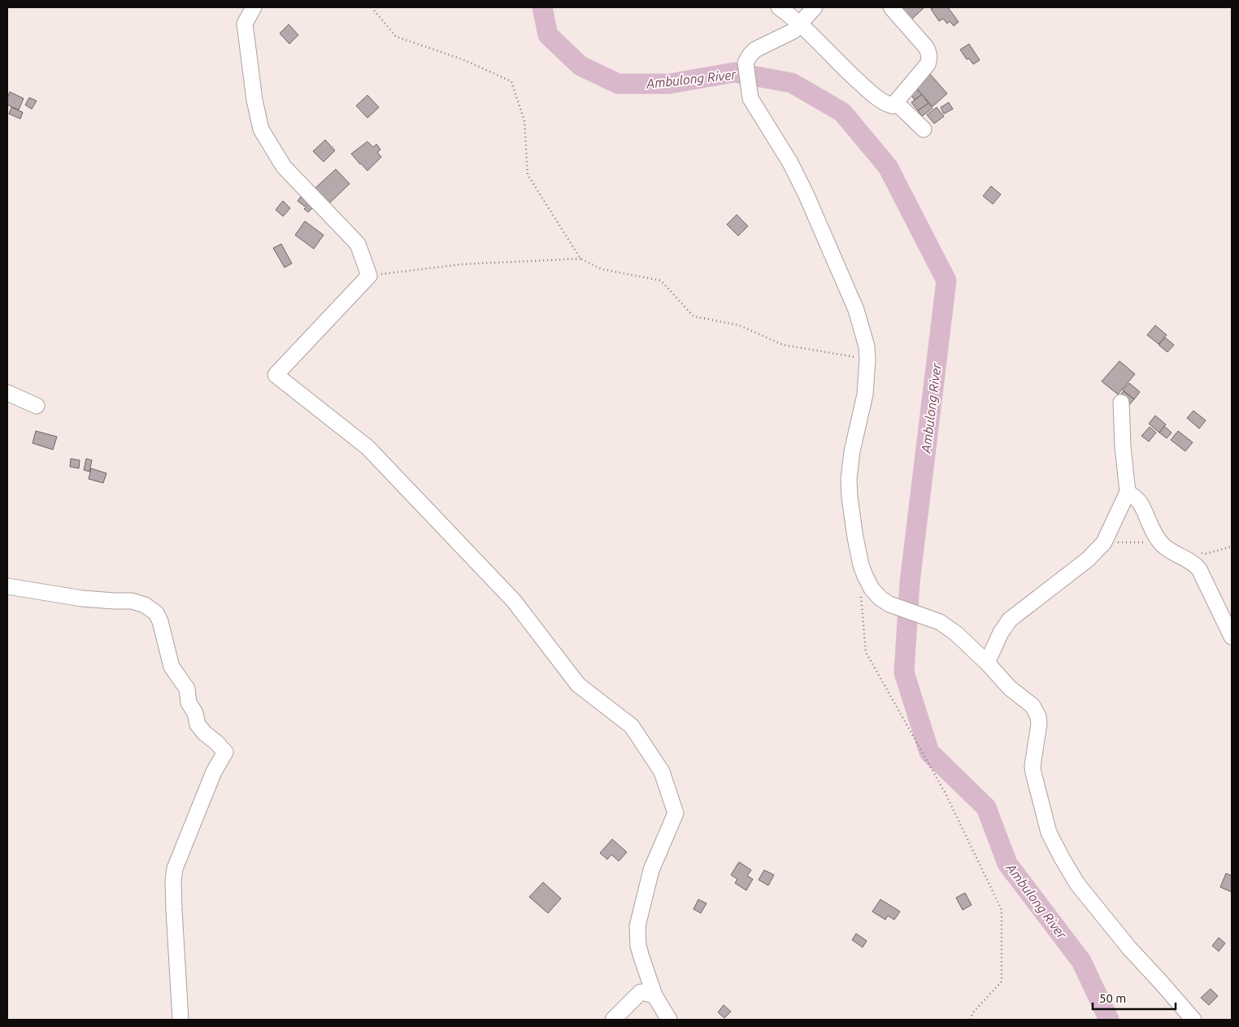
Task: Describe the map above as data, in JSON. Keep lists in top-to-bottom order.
{
  "water": ["Ambulong River"],
  "scale_bar": "50 m"
}
